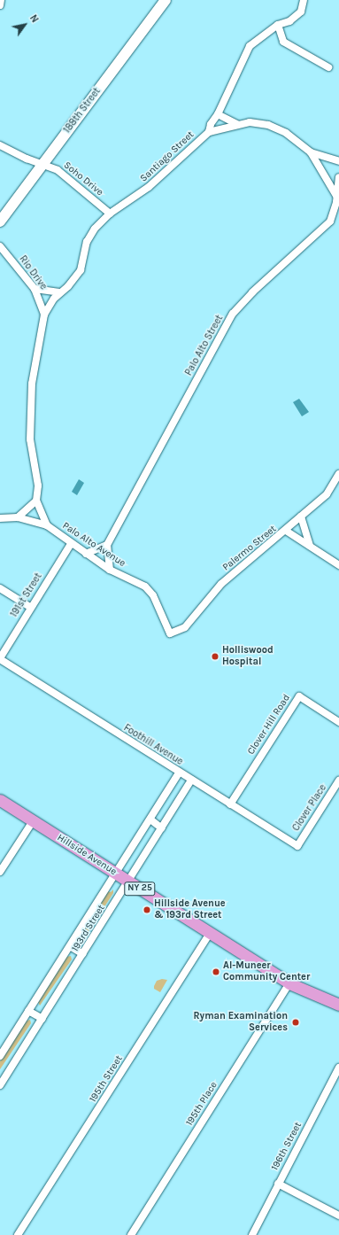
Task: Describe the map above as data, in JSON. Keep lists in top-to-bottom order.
{
  "streets": {
    "main road": ["Hillside Avenue", "NY 25"],
    "street": [
      "188th Street",
      "Santiago Street",
      "Soho Drive",
      "Rio Drive",
      "Palo Alto Street",
      "Palo Alto Avenue",
      "Palermo Street",
      "191st Street",
      "Clover Hill Road",
      "Foothill Avenue",
      "Clover Place",
      "193rd Street",
      "195th Street",
      "195th Place",
      "196th Street"
    ]
  },
  "crossings": [
    ["188th Street", "Soho Drive"],
    ["Santiago Street", "Soho Drive"],
    ["Santiago Street", "Rio Drive"],
    ["Santiago Street", "Palo Alto Avenue"],
    ["Palo Alto Avenue", "Palermo Street"],
    ["Palo Alto Avenue", "191st Street"],
    ["191st Street", "Foothill Avenue"],
    ["Clover Hill Road", "Foothill Avenue"],
    ["Foothill Avenue", "Clover Place"],
    ["Foothill Avenue", "193rd Street"],
    ["Hillside Avenue", "193rd Street"],
    ["Hillside Avenue", "195th Street"],
    ["Hillside Avenue", "195th Place"]
  ],
  "places": [
    "Holliswood Hospital",
    "Hillside Avenue & 193rd Street",
    "Al-Muneer Community Center",
    "Ryman Examination Services"
  ],
  "north": "top right"
}
